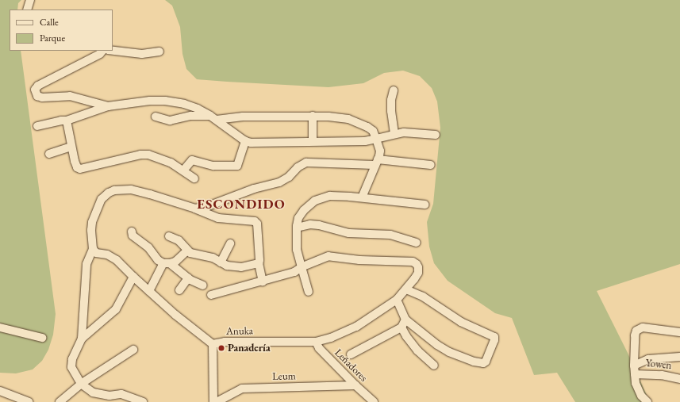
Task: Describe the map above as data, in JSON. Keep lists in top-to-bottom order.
{
  "streets": {
    "street": [
      "Anuka",
      "Yowen",
      "Leñadores",
      "Leum"
    ]
  },
  "crossings": [
    ["Anuka", "Leñadores"],
    ["Leñadores", "Leum"]
  ],
  "districts": ["ESCONDIDO"],
  "places": ["Panadería"],
  "legend": ["Calle", "Parque"]
}
